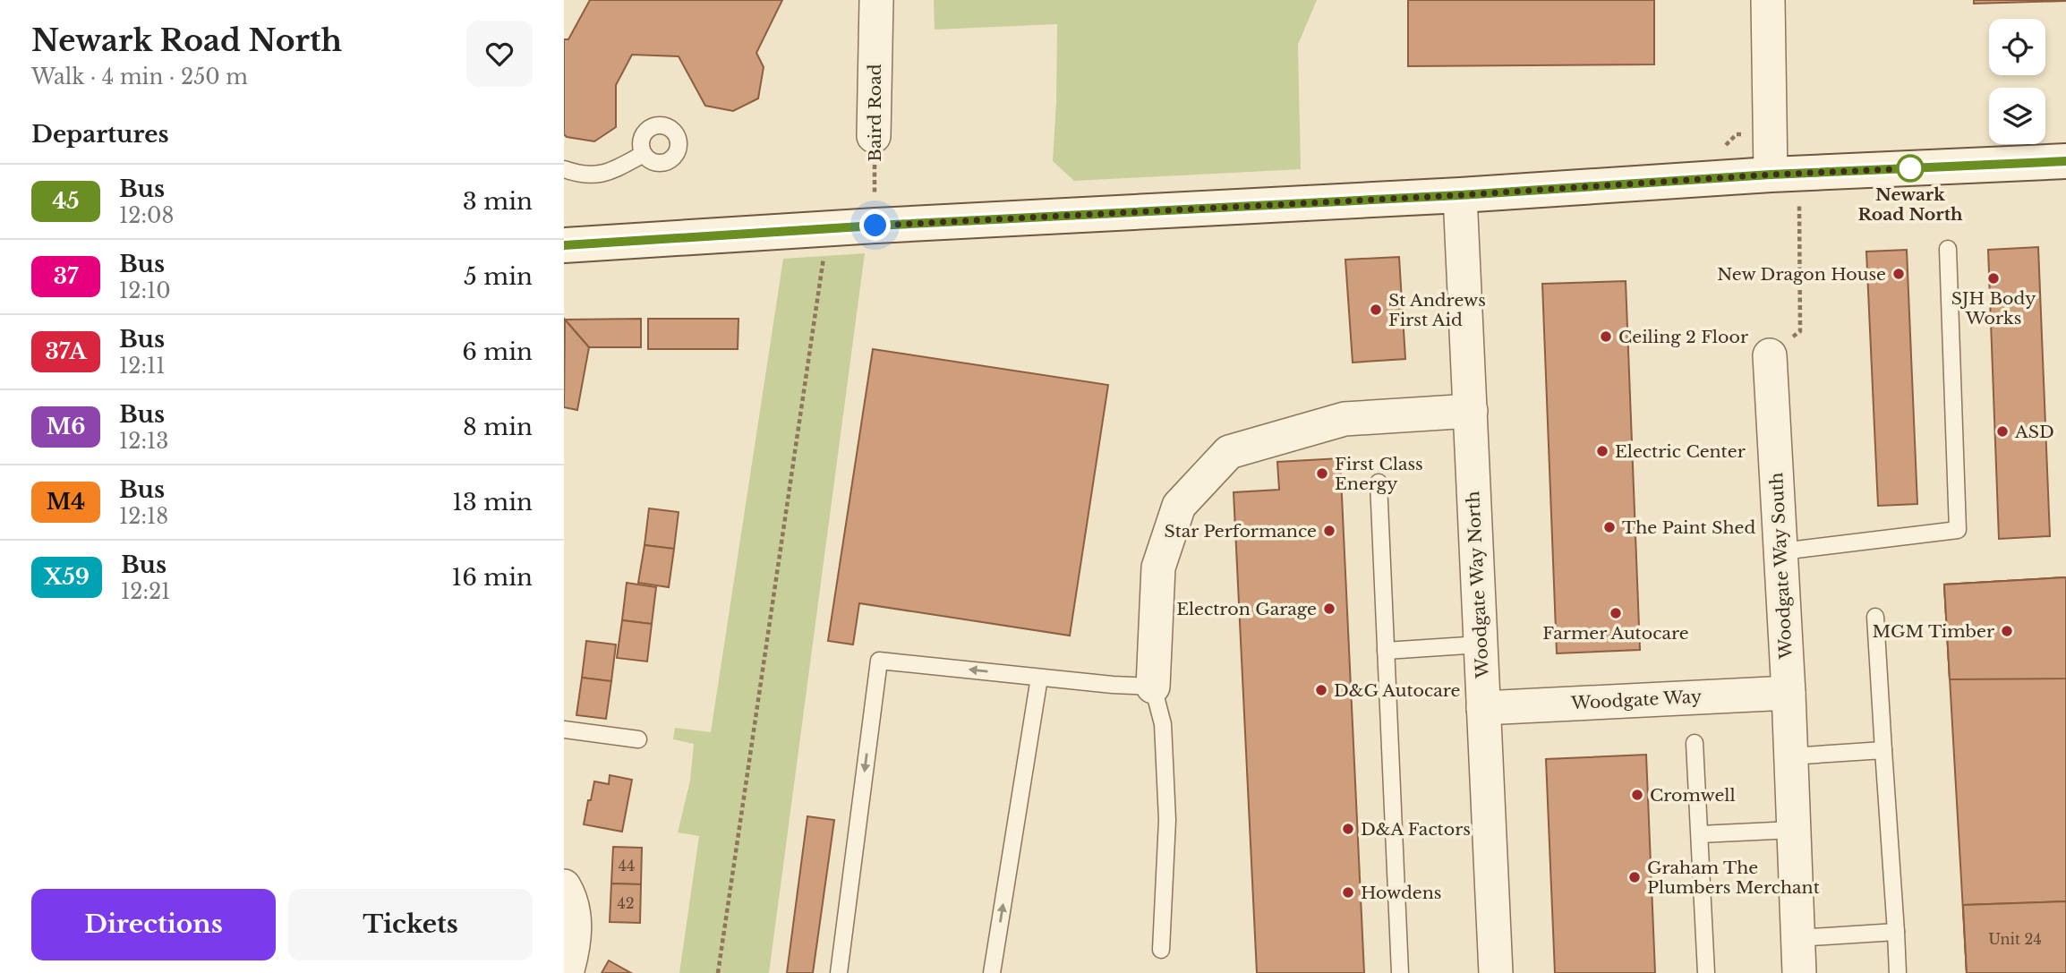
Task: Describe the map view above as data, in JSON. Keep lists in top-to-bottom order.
{
  "streets": {
    "street": [
      "Baird Road",
      "Woodgate Way South",
      "Woodgate Way North",
      "Woodgate Way"
    ]
  },
  "crossings": [
    ["Woodgate Way South", "Woodgate Way"],
    ["Woodgate Way North", "Woodgate Way"]
  ],
  "places": [
    "Newark Road North",
    "New Dragon House",
    "SJH Body Works",
    "St Andrews First Aid",
    "Ceiling 2 Floor",
    "ASD",
    "Electric Center",
    "First Class Energy",
    "The Paint Shed",
    "Star Performance",
    "Electron Garage",
    "Farmer Autocare",
    "MGM Timber",
    "D&G Autocare",
    "Cromwell",
    "D&A Factors",
    "Graham The Plumbers Merchant",
    "Howdens"
  ],
  "lines": ["bus line 45"],
  "house_numbers": ["44", "42", "Unit 24"],
  "page": {
    "heading": [
      ["Newark Road North", "Walk · 4 min · 250 m"],
      "Departures"
    ],
    "list": [
      {
        "mark": "45",
        "name": "Bus",
        "note": "12:08",
        "value": "3 min"
      },
      {
        "mark": "37",
        "name": "Bus",
        "note": "12:10",
        "value": "5 min"
      },
      {
        "mark": "37A",
        "name": "Bus",
        "note": "12:11",
        "value": "6 min"
      },
      {
        "mark": "M6",
        "name": "Bus",
        "note": "12:13",
        "value": "8 min"
      },
      {
        "mark": "M4",
        "name": "Bus",
        "note": "12:18",
        "value": "13 min"
      },
      {
        "mark": "X59",
        "name": "Bus",
        "note": "12:21",
        "value": "16 min"
      }
    ],
    "buttons": ["Directions", "Tickets"]
  }
}
